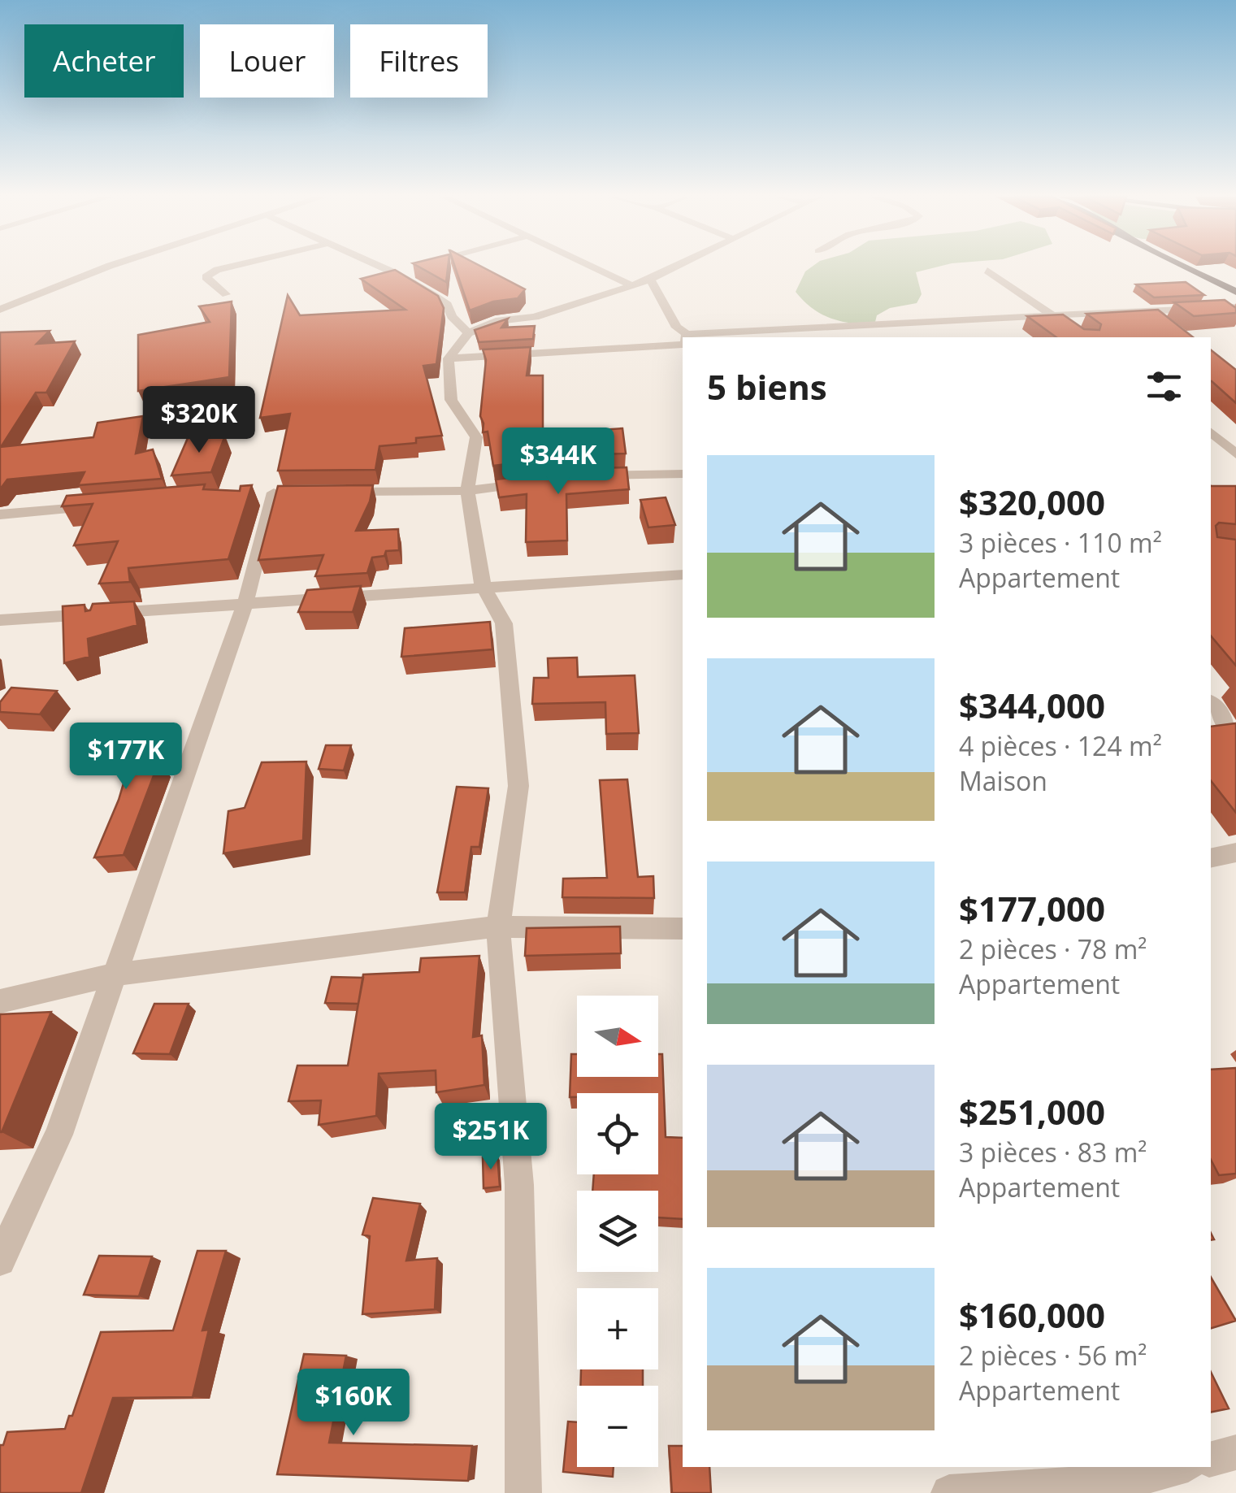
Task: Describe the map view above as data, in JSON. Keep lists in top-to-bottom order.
{
  "north": "right",
  "page": {
    "chip": ["Acheter", "Louer", "Filtres"],
    "heading": "5 biens",
    "price": [
      "$320K",
      "$344K",
      "$177K",
      "$251K",
      "$160K"
    ],
    "list": [
      {
        "name": "$320,000",
        "note": "3 pièces · 110 m² · Appartement"
      },
      {
        "name": "$344,000",
        "note": "4 pièces · 124 m² · Maison"
      },
      {
        "name": "$177,000",
        "note": "2 pièces · 78 m² · Appartement"
      },
      {
        "name": "$251,000",
        "note": "3 pièces · 83 m² · Appartement"
      },
      {
        "name": "$160,000",
        "note": "2 pièces · 56 m² · Appartement"
      }
    ],
    "map_buttons": ["+", "−"]
  }
}
